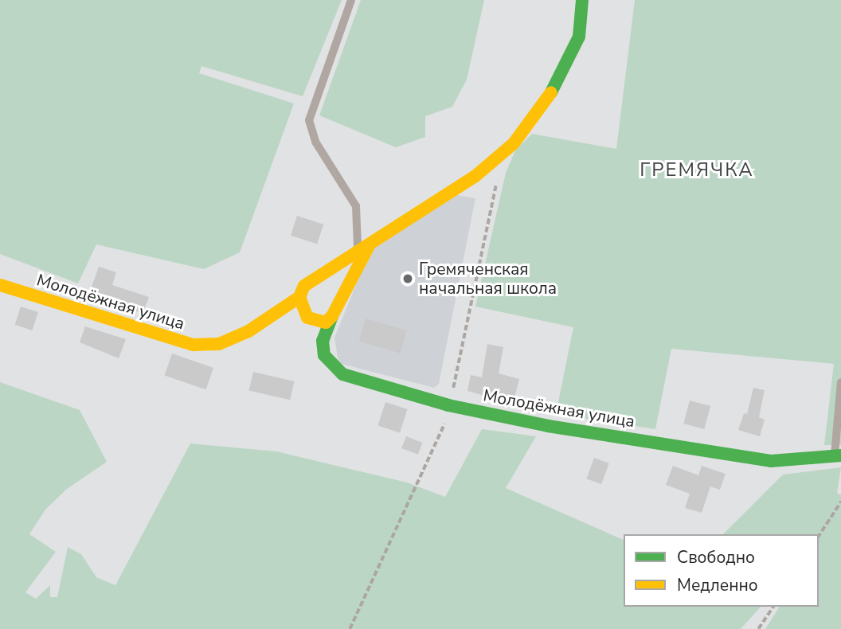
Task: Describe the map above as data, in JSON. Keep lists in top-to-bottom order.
{
  "streets": {
    "street": ["Молодёжная улица"]
  },
  "districts": ["ГРЕМЯЧКА"],
  "places": ["Гремяченская начальная школа"],
  "legend": ["Свободно", "Медленно"]
}
